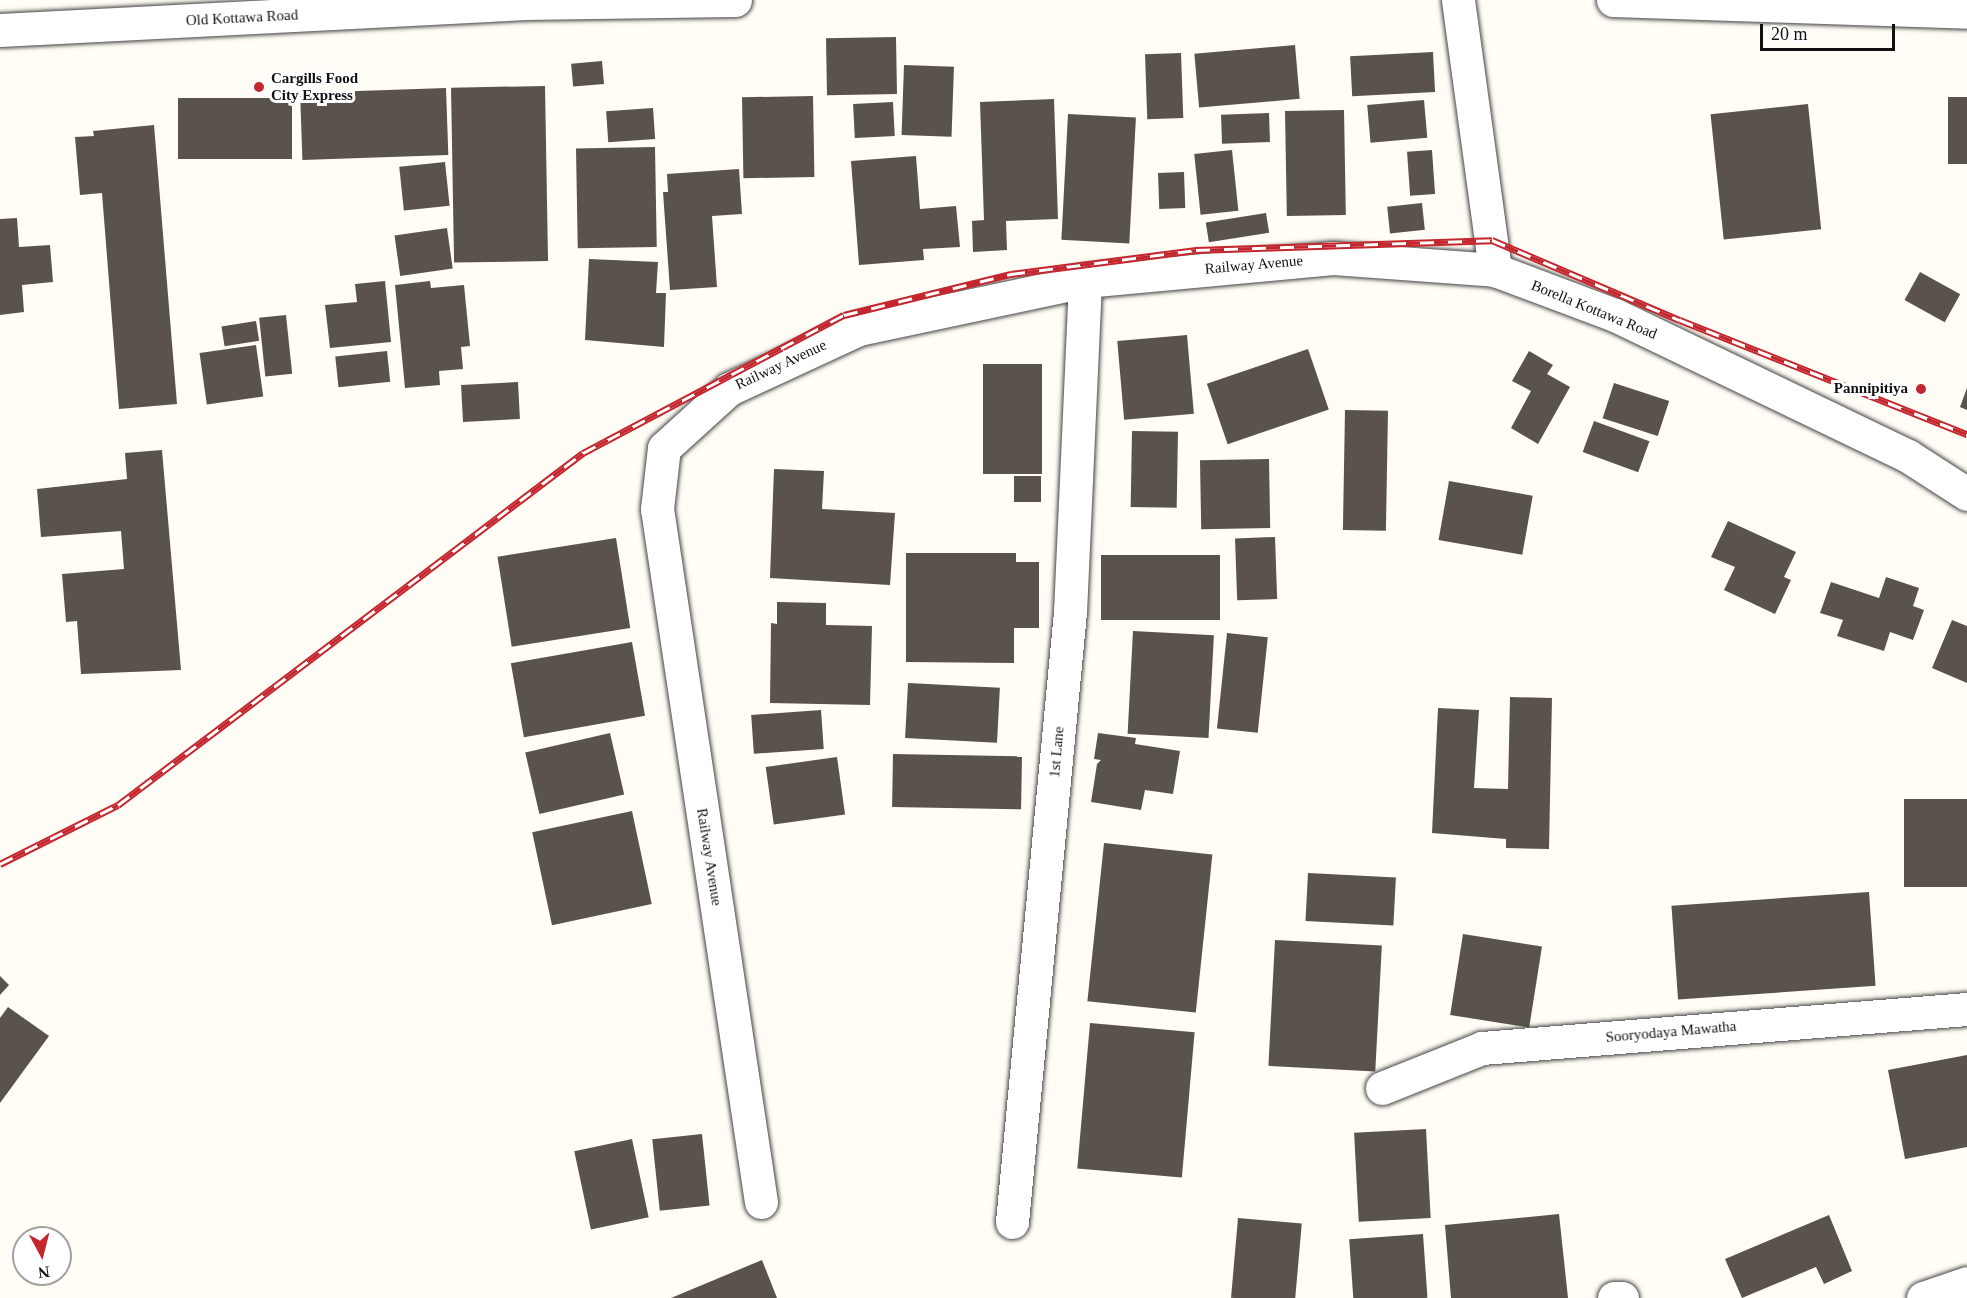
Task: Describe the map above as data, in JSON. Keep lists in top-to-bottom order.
{
  "streets": {
    "street": [
      "Old Kottawa Road",
      "Railway Avenue",
      "Borella Kottawa Road",
      "1st Lane",
      "Sooryodaya Mawatha"
    ]
  },
  "crossings": [
    ["Railway Avenue", "Borella Kottawa Road"],
    ["Railway Avenue", "1st Lane"]
  ],
  "places": ["Cargills Food City Express", "Pannipitiya"],
  "scale_bar": "20 m",
  "north": "bottom"
}
